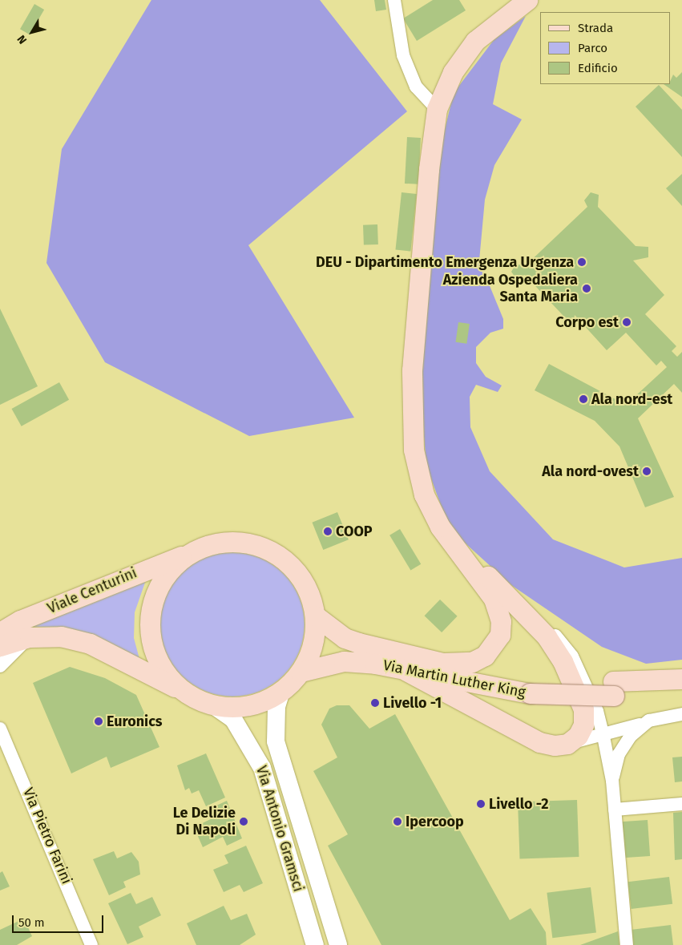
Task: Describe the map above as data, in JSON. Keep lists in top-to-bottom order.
{
  "streets": {
    "main road": ["Viale Centurini", "Via Martin Luther King"],
    "street": ["Via Antonio Gramsci", "Via Pietro Farini"]
  },
  "crossings": [
    ["Viale Centurini", "Via Martin Luther King"],
    ["Viale Centurini", "Via Antonio Gramsci"]
  ],
  "places": [
    "DEU - Dipartimento Emergenza Urgenza",
    "Azienda Ospedaliera Santa Maria",
    "Corpo est",
    "Ala nord-est",
    "Ala nord-ovest",
    "COOP",
    "Livello -1",
    "Euronics",
    "Livello -2",
    "Le Delizie Di Napoli",
    "Ipercoop"
  ],
  "legend": ["Strada", "Parco", "Edificio"],
  "scale_bar": "50 m",
  "north": "bottom left"
}
